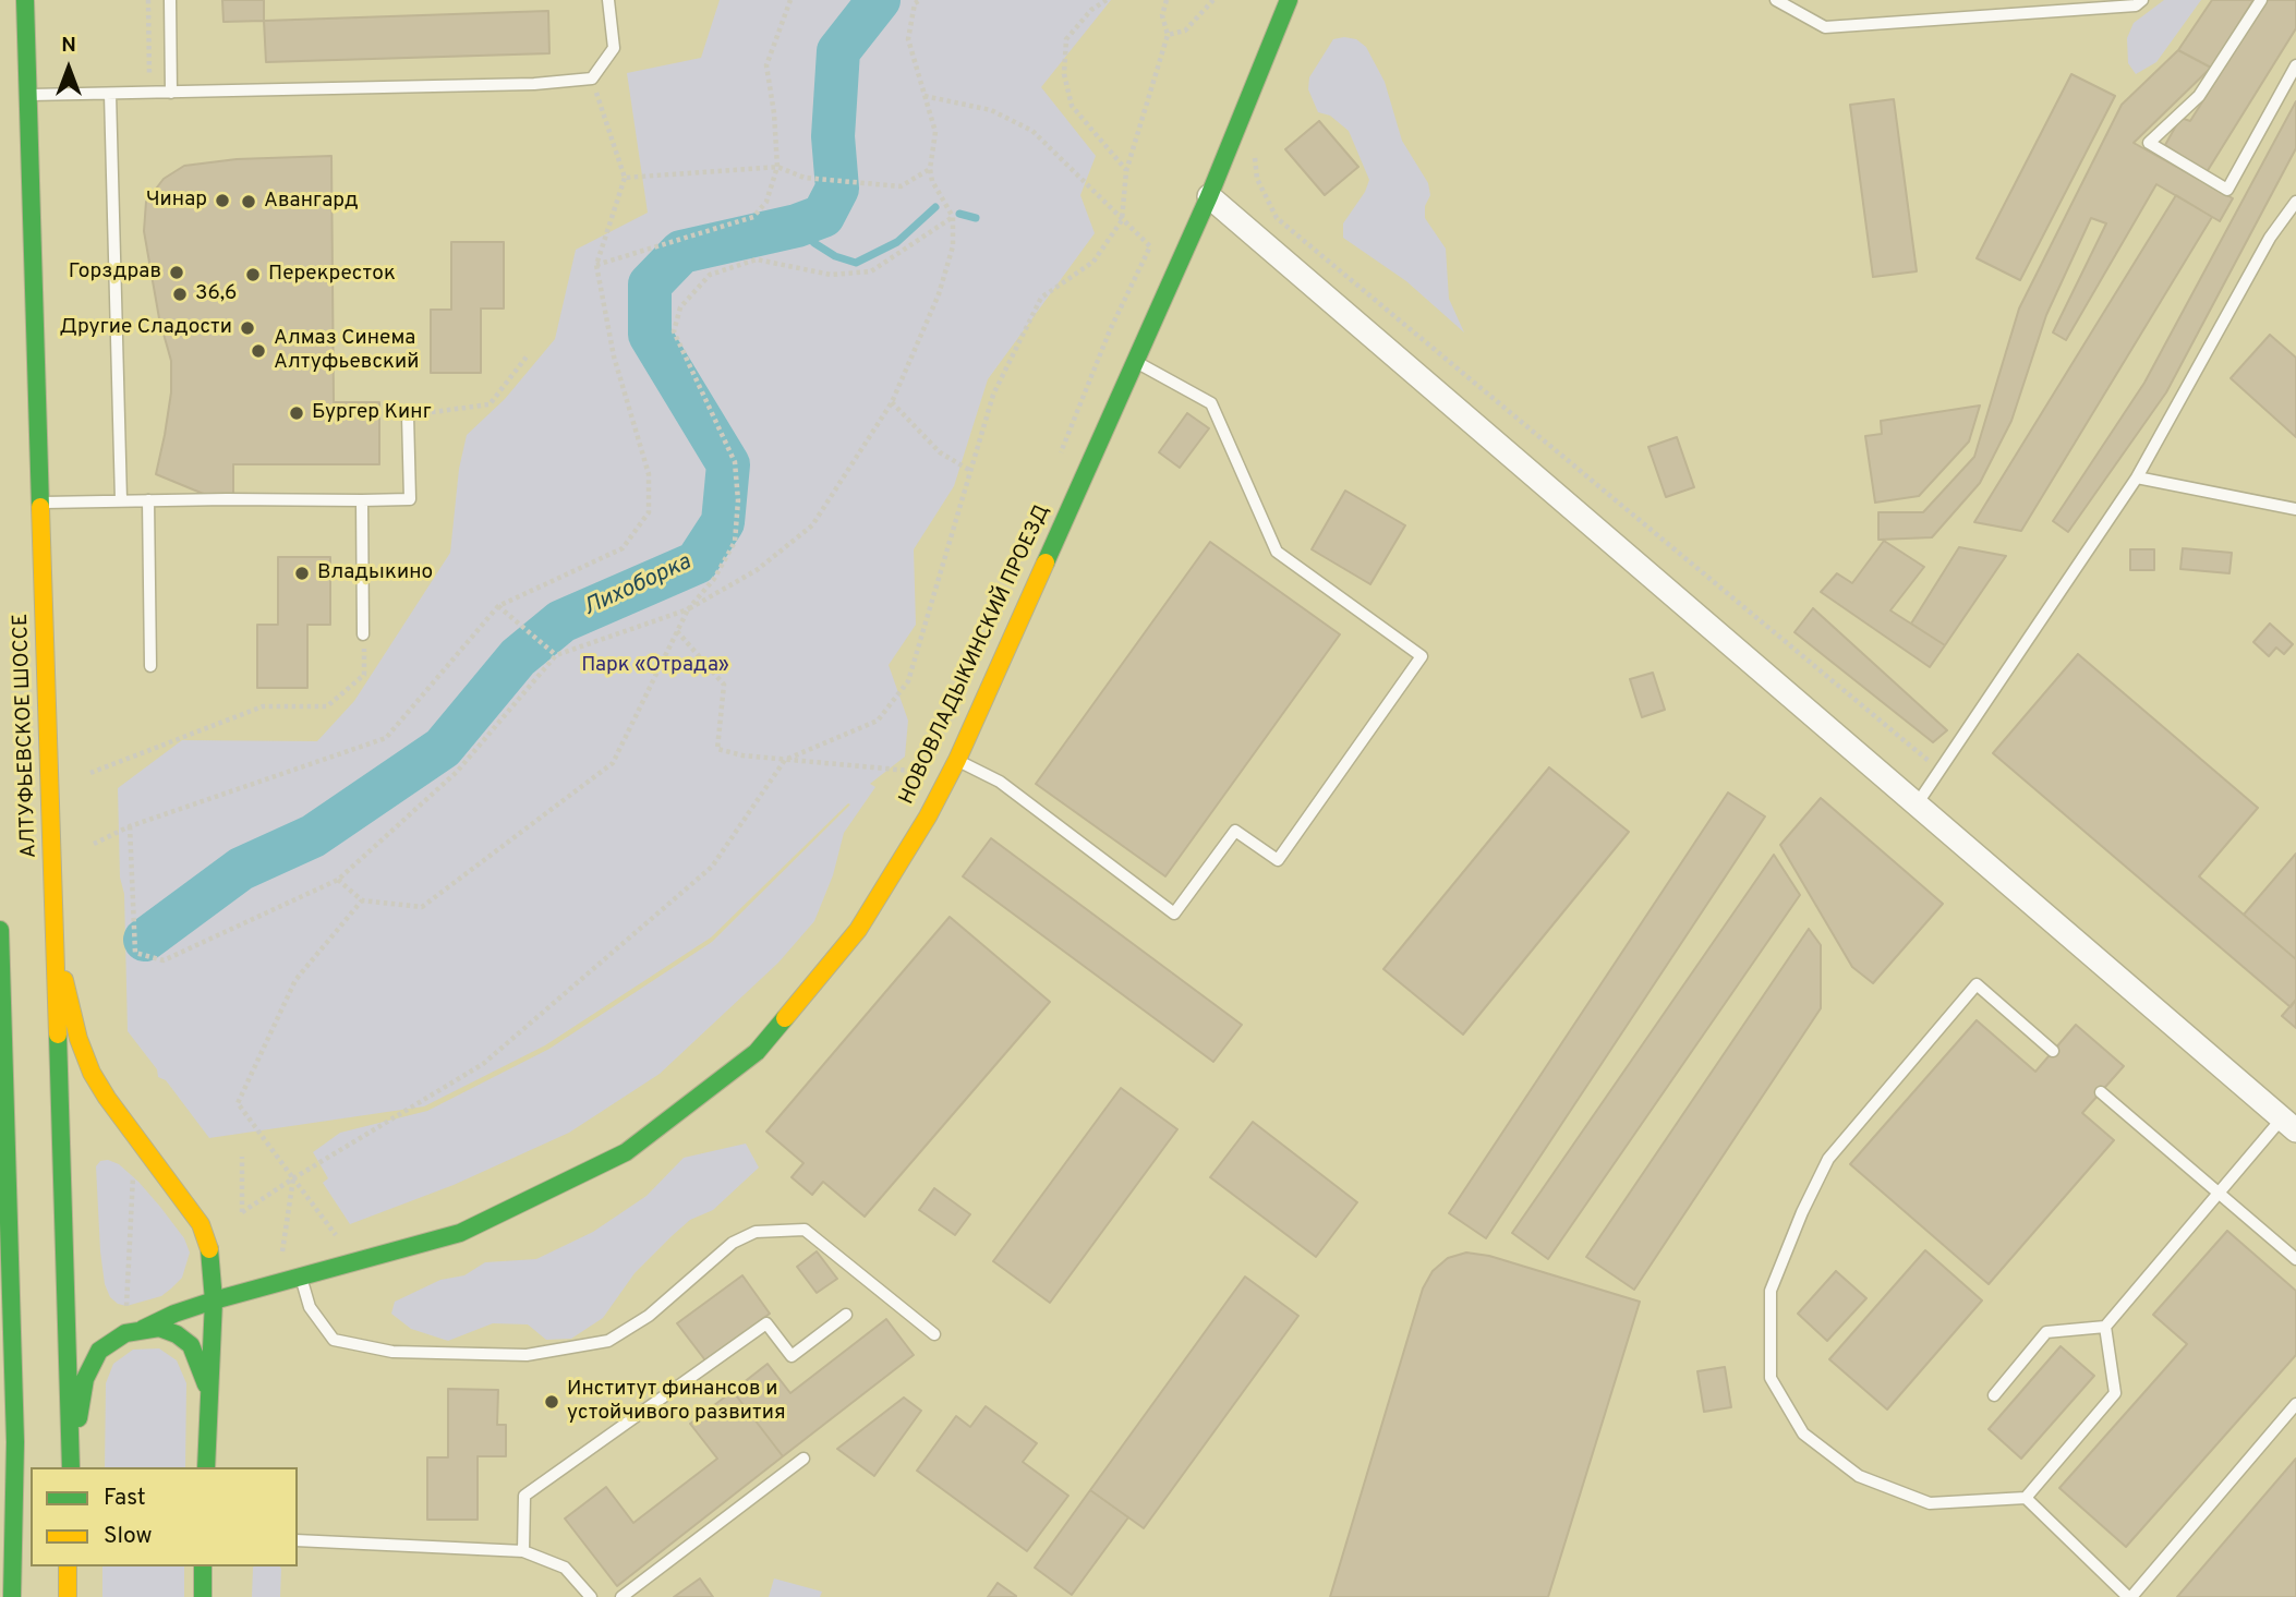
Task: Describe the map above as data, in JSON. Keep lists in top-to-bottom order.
{
  "streets": {
    "main road": ["НОВОВЛАДЫКИНСКИЙ ПРОЕЗД", "АЛТУФЬЕВСКОЕ ШОССЕ"]
  },
  "crossings": [
    ["НОВОВЛАДЫКИНСКИЙ ПРОЕЗД", "АЛТУФЬЕВСКОЕ ШОССЕ"]
  ],
  "water": ["Лихоборка"],
  "parks": ["Парк «Отрада»"],
  "places": [
    "Чинар",
    "Авангард",
    "Горздрав",
    "Перекресток",
    "36,6",
    "Другие Сладости",
    "Алмаз Синема Алтуфьевский",
    "Бургер Кинг",
    "Владыкино",
    "Институт финансов и устойчивого развития"
  ],
  "legend": ["Fast", "Slow"],
  "north": "top"
}
